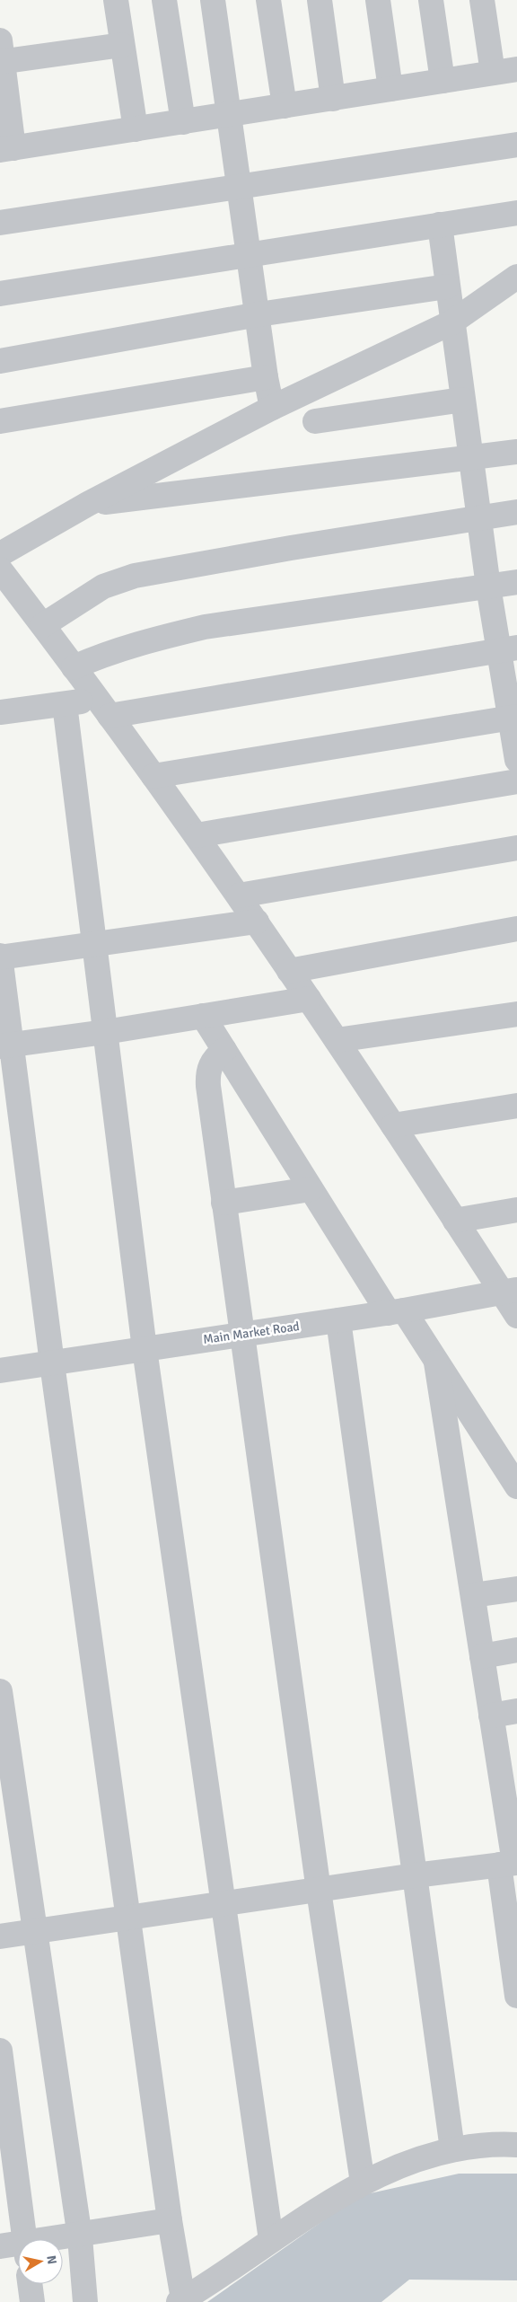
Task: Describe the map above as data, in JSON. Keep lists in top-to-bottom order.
{
  "streets": {
    "street": ["Main Market Road"]
  },
  "north": "right"
}
